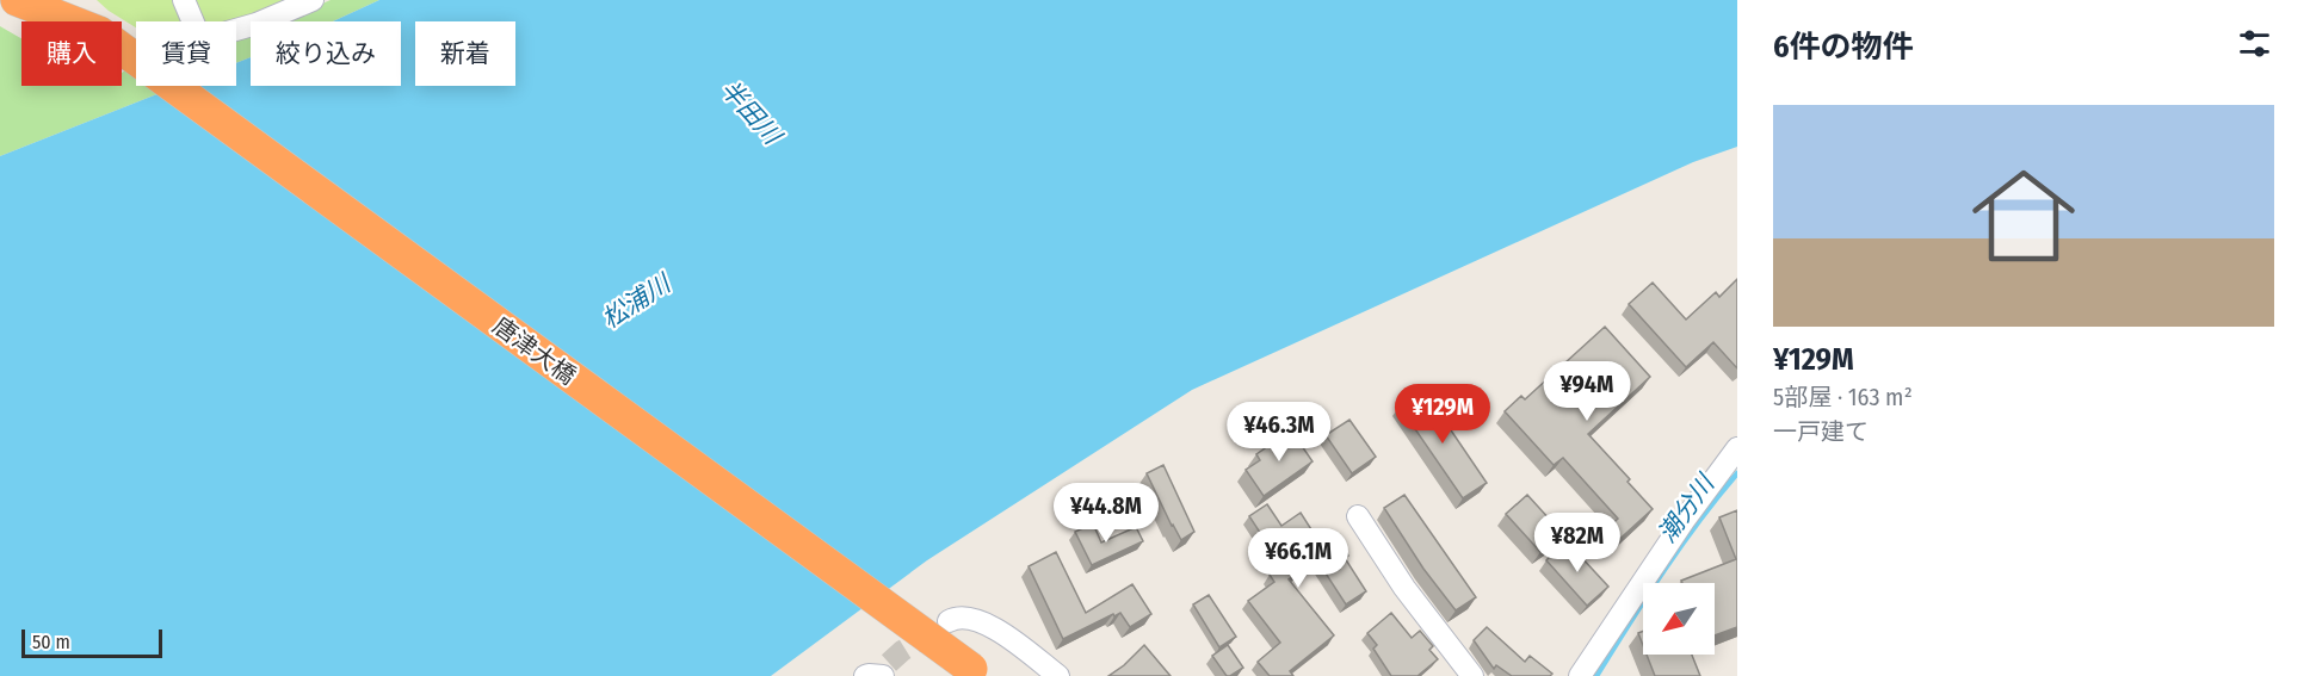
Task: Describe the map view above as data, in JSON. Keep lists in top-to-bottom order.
{
  "streets": {
    "highway": ["唐津大橋"]
  },
  "water": ["半田川", "松浦川", "潮分川"],
  "scale_bar": "50 m",
  "north": "bottom left",
  "page": {
    "heading": "6件の物件",
    "chip": [
      "購入",
      "賃貸",
      "絞り込み",
      "新着"
    ],
    "list": [
      {
        "name": "¥129M",
        "note": "5部屋 · 163 m² · 一戸建て"
      }
    ],
    "price": [
      "¥94M",
      "¥129M",
      "¥46.3M",
      "¥44.8M",
      "¥82M",
      "¥66.1M"
    ],
    "scale": "50 m"
  }
}
